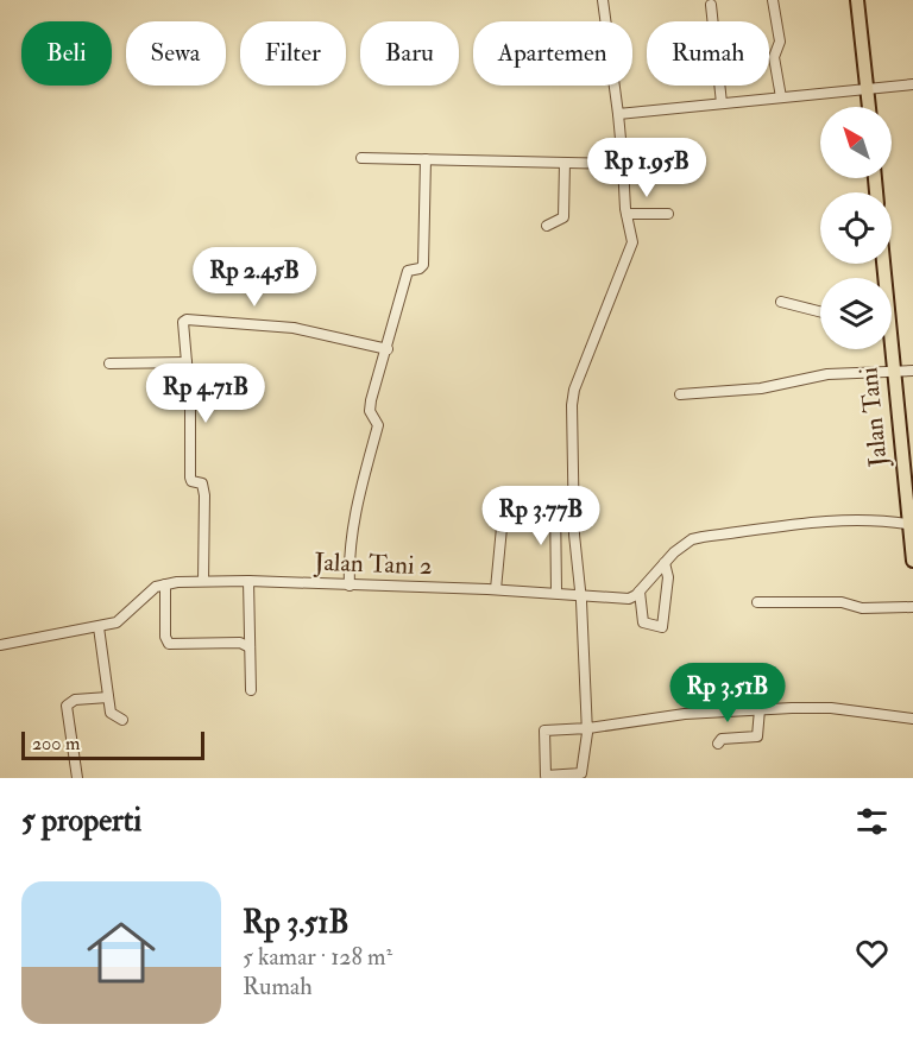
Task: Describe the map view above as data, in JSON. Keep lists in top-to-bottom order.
{
  "streets": {
    "highway": ["Jalan Tani"],
    "street": ["Jalan Tani 2"]
  },
  "scale_bar": "200 m",
  "north": "top left",
  "page": {
    "chip": [
      "Beli",
      "Sewa",
      "Filter",
      "Baru",
      "Apartemen",
      "Rumah"
    ],
    "price": [
      "Rp 1.95B",
      "Rp 2.45B",
      "Rp 4.71B",
      "Rp 3.77B",
      "Rp 3.51B"
    ],
    "scale": "200 m",
    "heading": "5 properti",
    "list": [
      {
        "name": "Rp 3.51B",
        "note": "5 kamar · 128 m² · Rumah"
      }
    ]
  }
}
